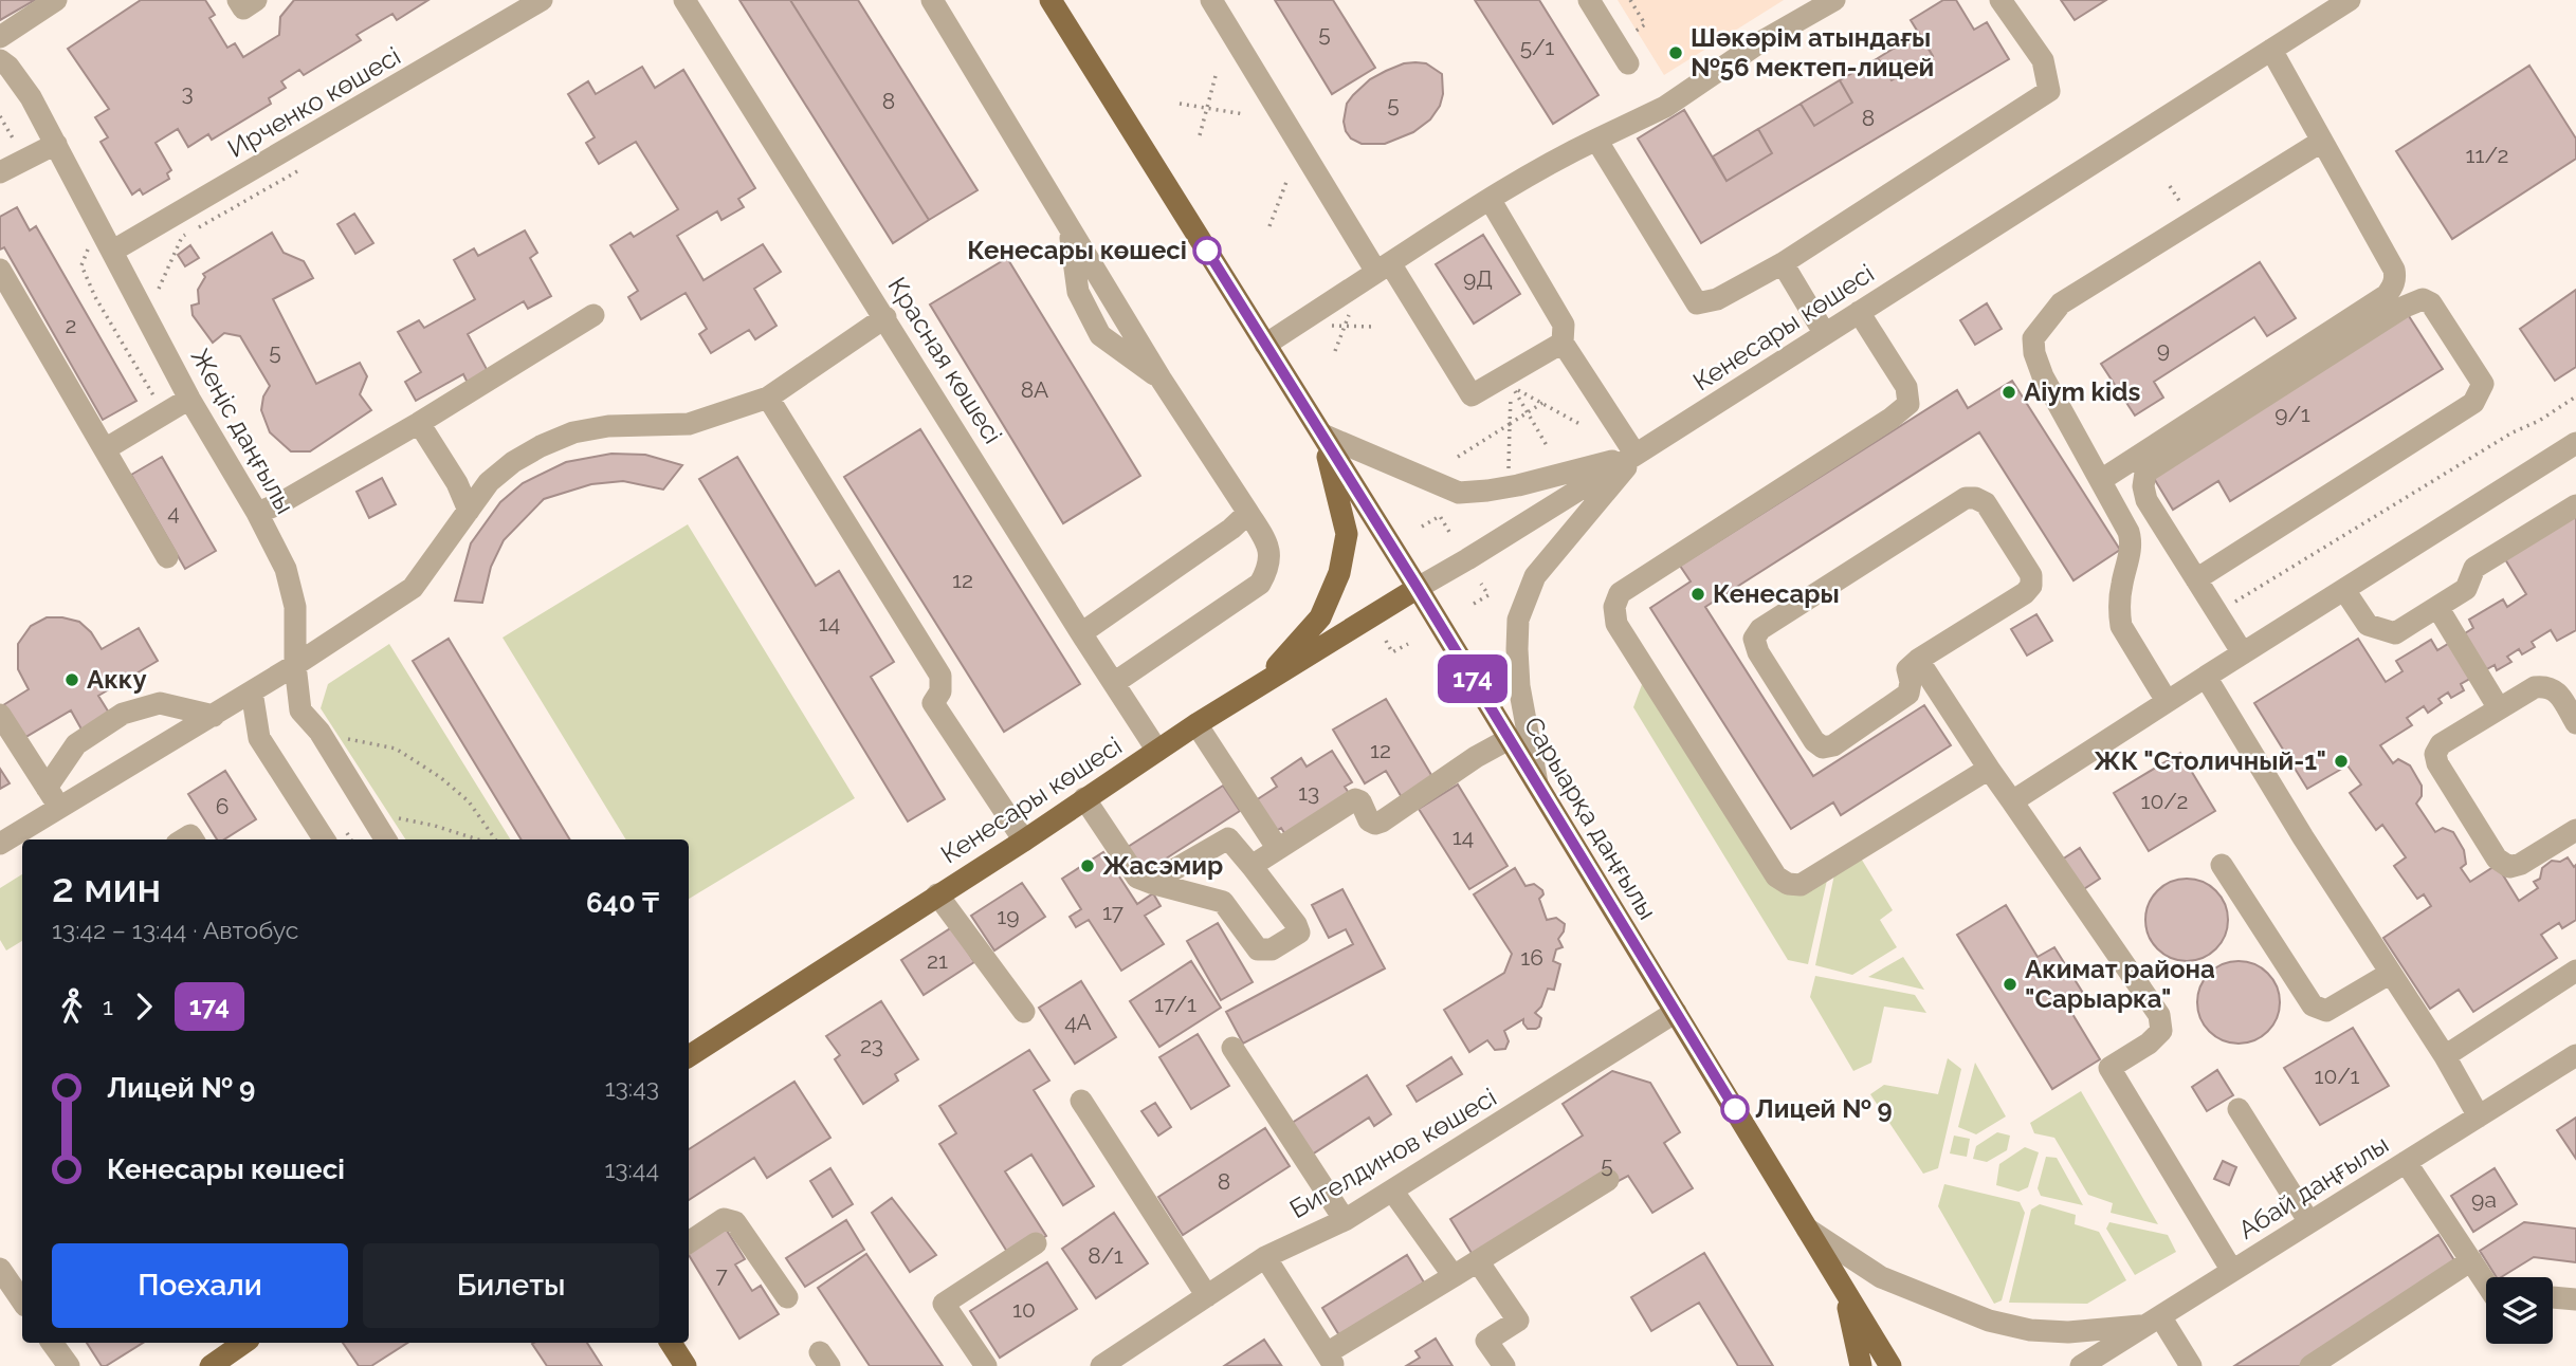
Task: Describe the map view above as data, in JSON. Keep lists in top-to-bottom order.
{
  "streets": {
    "main road": ["Кенесары көшесі", "Сарыарқа даңғылы"],
    "street": [
      "Ирченко көшесі",
      "Красная көшесі",
      "Жеңіс даңғылы",
      "Бигелдинов көшесі",
      "Абай даңғылы"
    ]
  },
  "crossings": [
    ["Ирченко көшесі", "Жеңіс даңғылы"],
    ["Кенесары көшесі", "Красная көшесі"],
    ["Кенесары көшесі", "Сарыарқа даңғылы"],
    ["Сарыарқа даңғылы", "Бигелдинов көшесі"]
  ],
  "places": [
    "Шәкәрім атындағы №56 мектеп-лицей",
    "Кенесары көшесі",
    "Aiym kids",
    "Кенесары",
    "Акку",
    "ЖК \"Столичный-1\"",
    "Жасэмир",
    "Акимат района \"Сарыарка\"",
    "Лицей № 9"
  ],
  "lines": ["bus line 174"],
  "house_numbers": [
    "5",
    "5/1",
    "3",
    "8",
    "5",
    "8",
    "11/2",
    "9Д",
    "2",
    "9",
    "5",
    "8А",
    "9/1",
    "4",
    "12",
    "14",
    "12",
    "13",
    "10/2",
    "6",
    "14",
    "17",
    "19",
    "16",
    "21",
    "17/1",
    "4А",
    "23",
    "10/1",
    "5",
    "8",
    "9а",
    "8/1",
    "7",
    "10"
  ],
  "page": {
    "on_map": "174",
    "heading": ["2 мин", "13:42 – 13:44 · Автобус", "640 ₸"],
    "legs": ["1", "174"],
    "list": [
      {
        "name": "Лицей № 9",
        "value": "13:43"
      },
      {
        "name": "Кенесары көшесі",
        "value": "13:44"
      }
    ],
    "buttons": ["Поехали", "Билеты"]
  }
}
